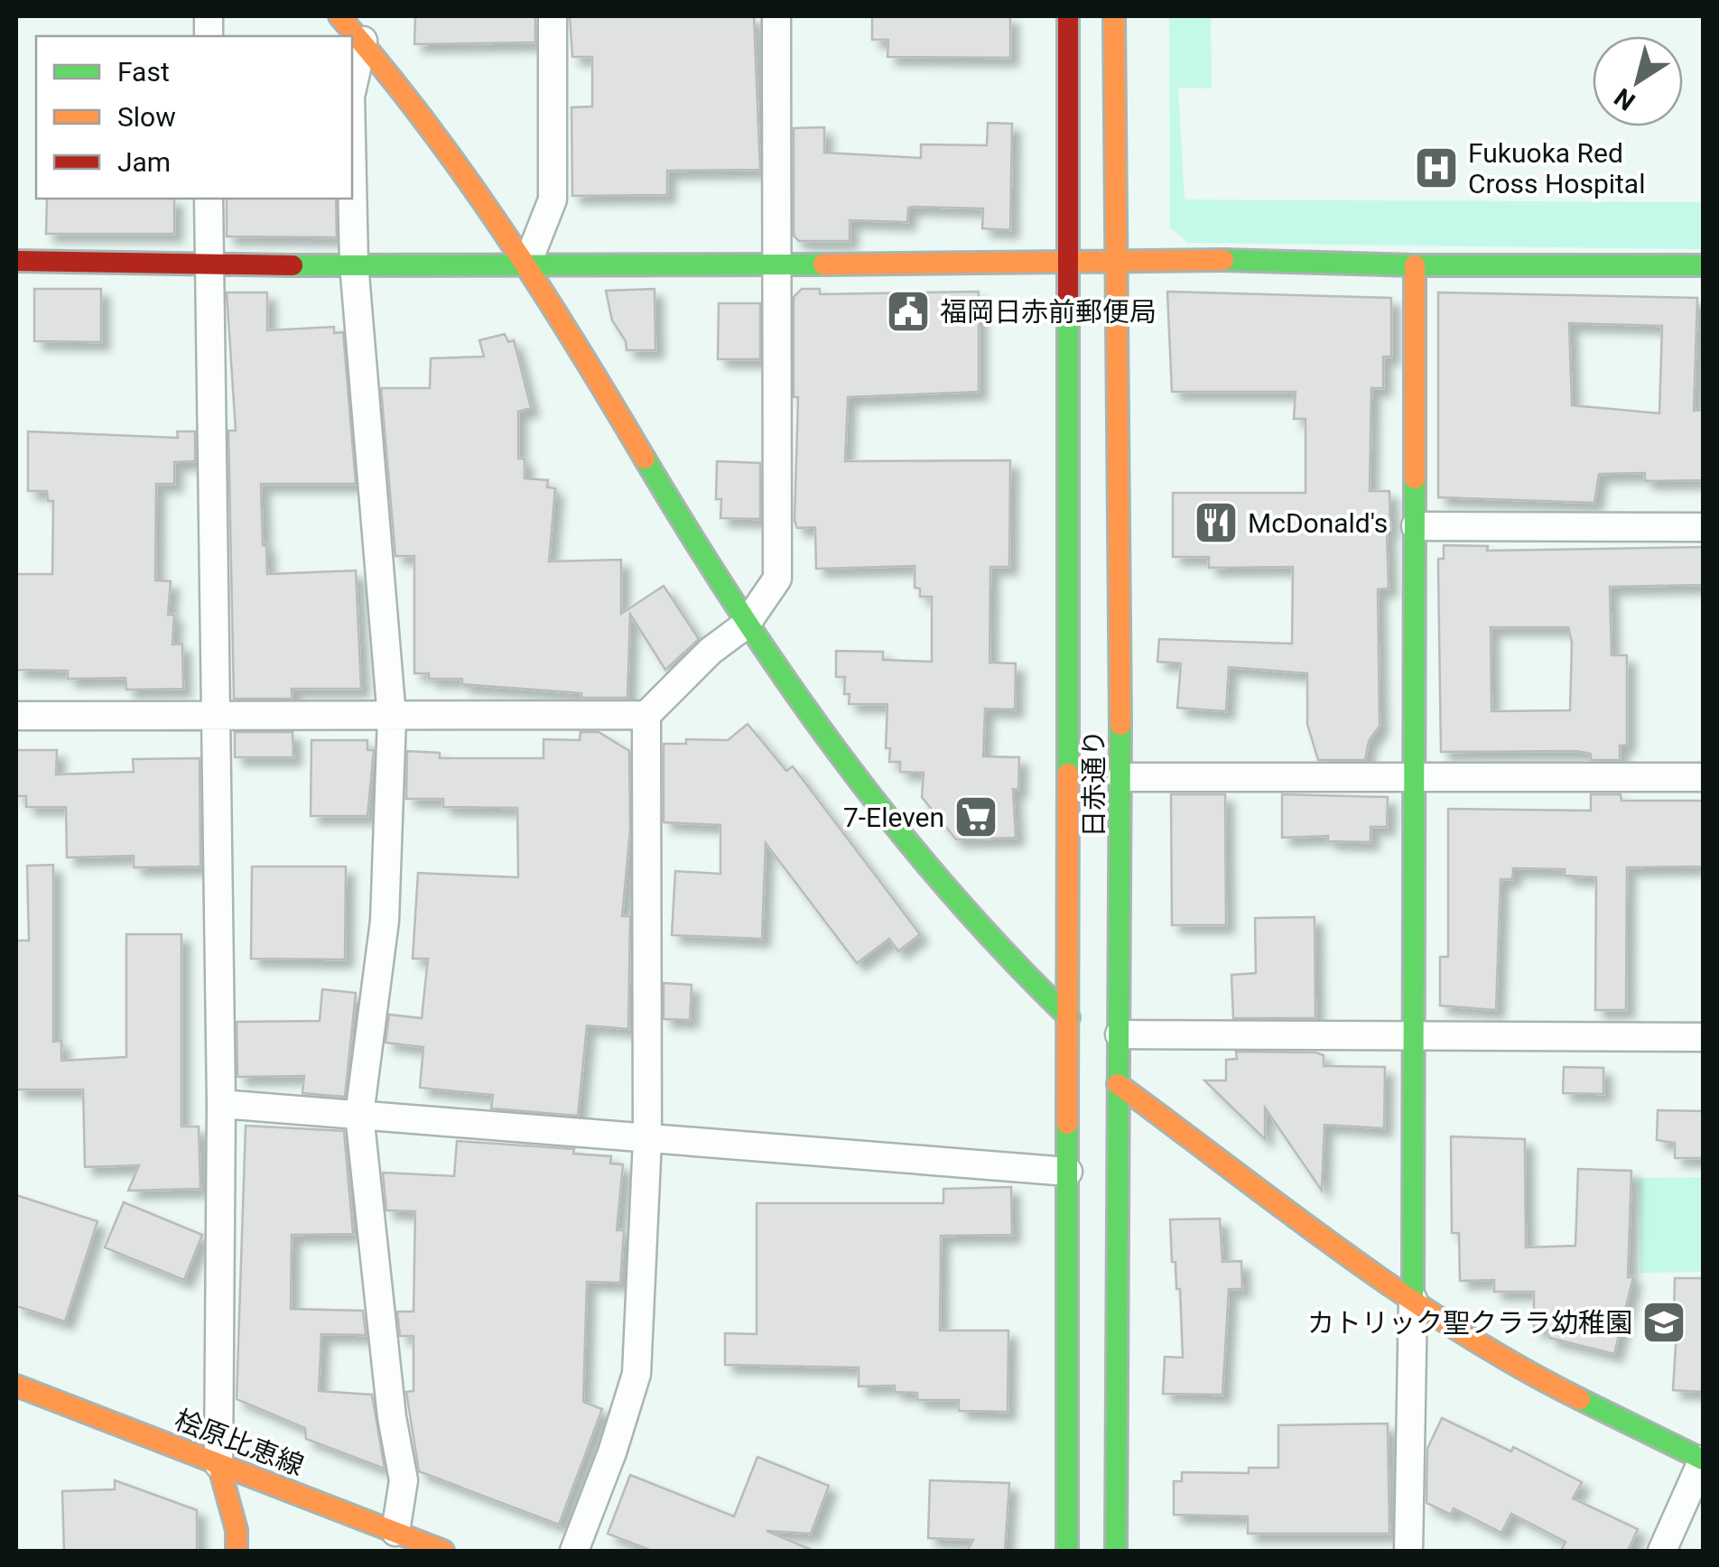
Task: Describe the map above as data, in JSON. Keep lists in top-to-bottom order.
{
  "streets": {
    "street": ["日赤通り", "桧原比恵線"]
  },
  "places": {
    "hospital": ["Fukuoka Red Cross Hospital"],
    "public building": ["福岡日赤前郵便局"],
    "restaurant": ["McDonald's"],
    "supermarket": ["7-Eleven"],
    "school or university": ["カトリック聖クララ幼稚園"]
  },
  "legend": ["Fast", "Slow", "Jam"],
  "north": "bottom left"
}
